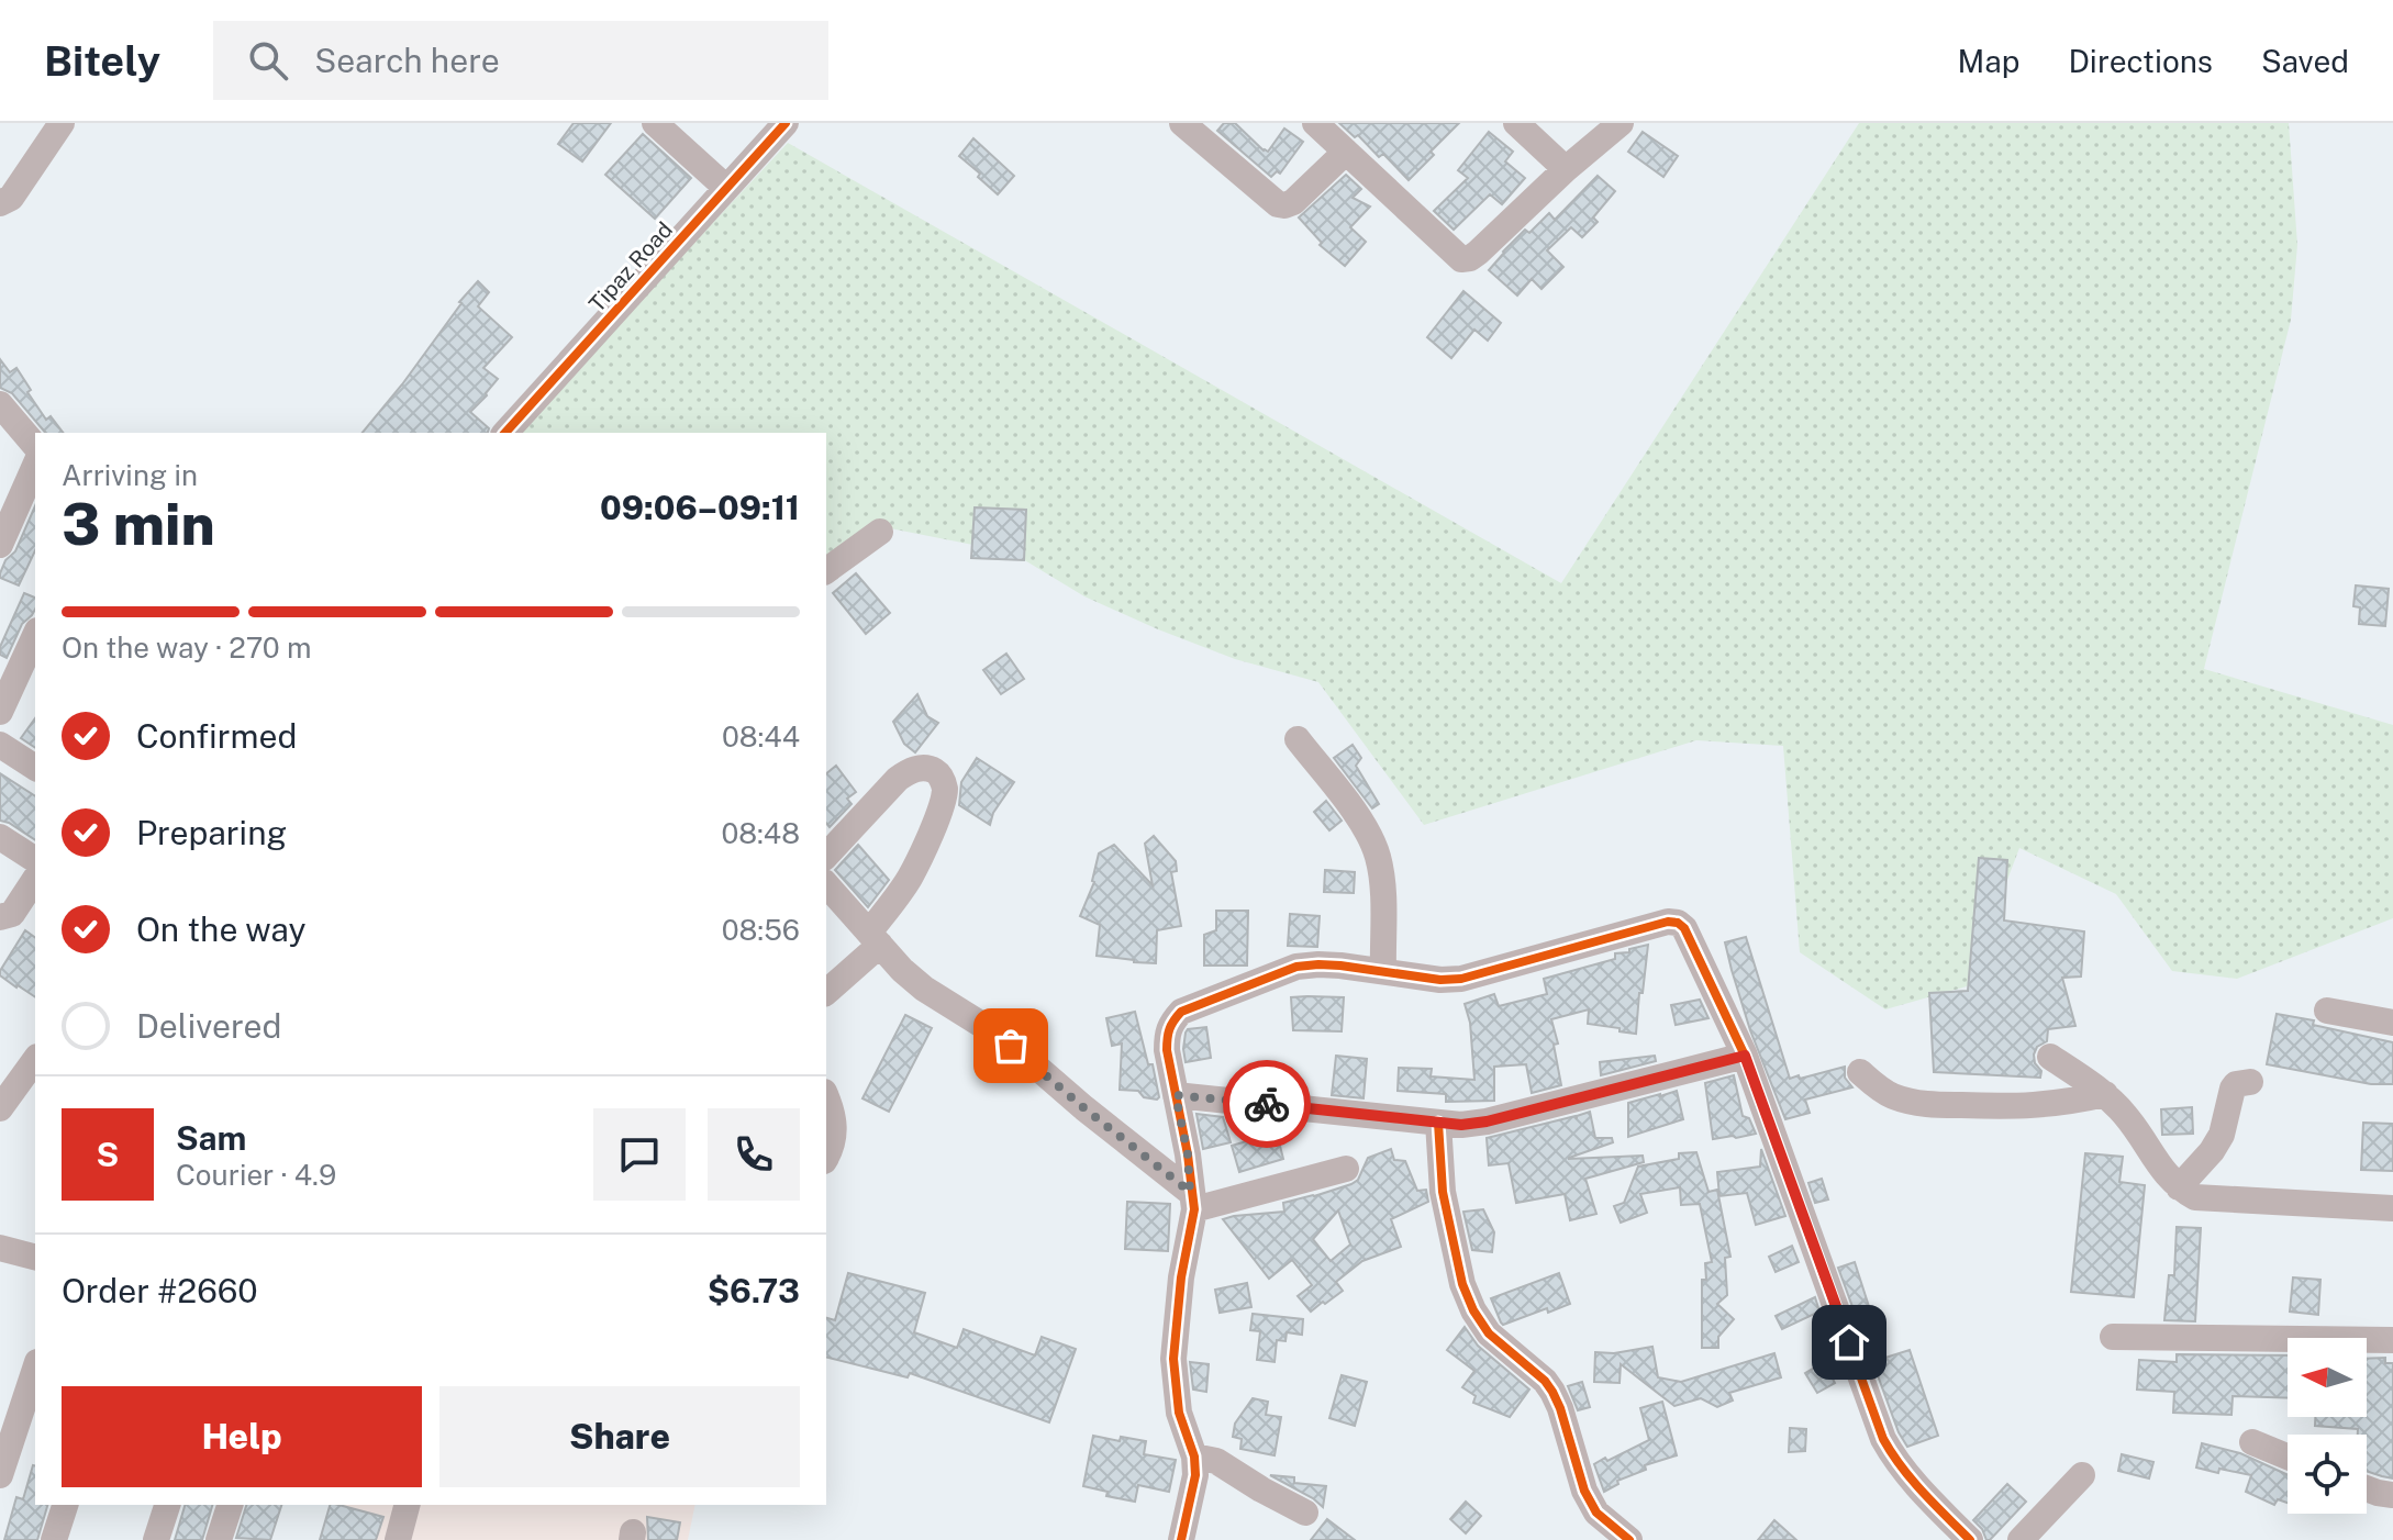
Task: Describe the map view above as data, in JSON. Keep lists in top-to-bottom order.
{
  "streets": {
    "street": ["Tipaz Road"]
  },
  "north": "left",
  "page": {
    "header": "Bitely",
    "search": "Search here",
    "nav": ["Map", "Directions", "Saved"],
    "heading": ["3 min", "Arriving in", "09:06–09:11"],
    "panel": [
      "Sam",
      "Courier · 4.9",
      "Order #2660",
      "$6.73"
    ],
    "bar": "On the way · 270 m",
    "list": [
      ["Confirmed", "08:44"],
      ["Preparing", "08:48"],
      ["On the way", "08:56"],
      "Delivered"
    ],
    "round": "S",
    "buttons": ["Help", "Share"]
  }
}
